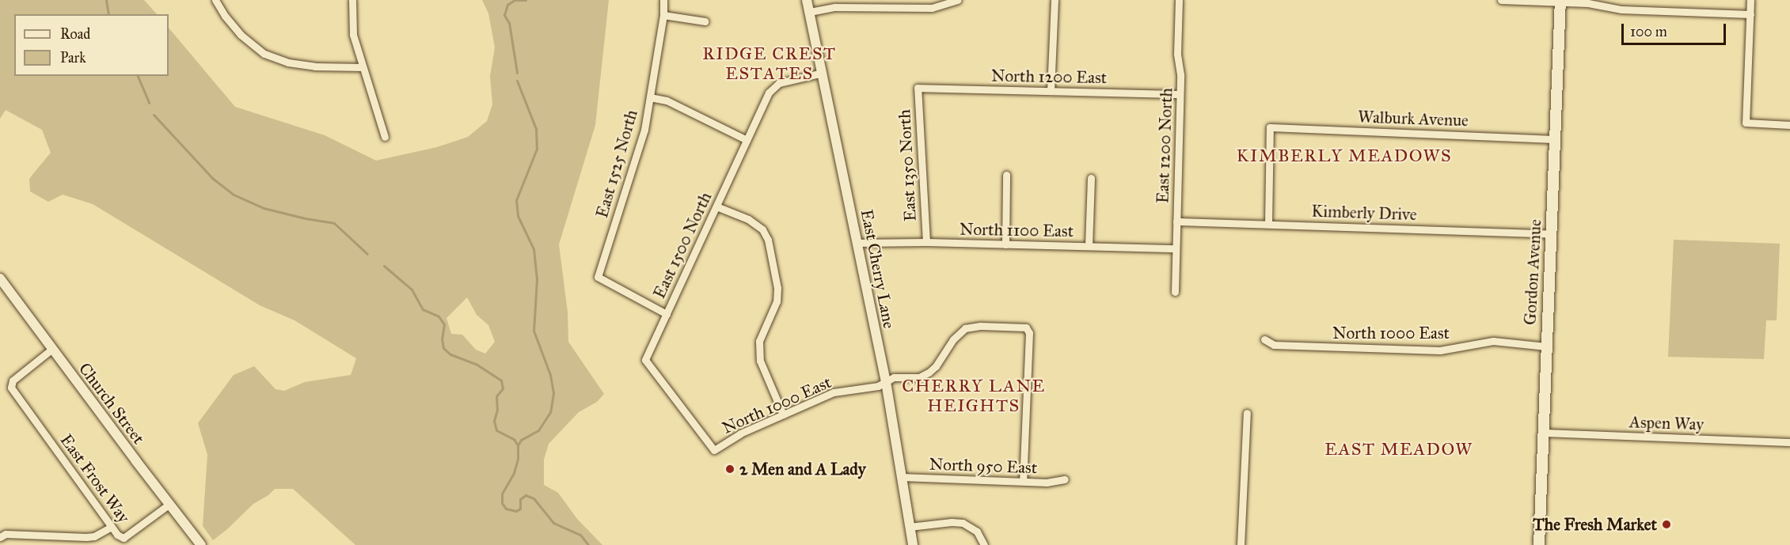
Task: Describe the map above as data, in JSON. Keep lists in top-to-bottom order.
{
  "streets": {
    "main road": ["Gordon Avenue"],
    "street": [
      "North 1200 East",
      "Walburk Avenue",
      "East 1200 North",
      "East 1525 North",
      "East 1350 North",
      "Kimberly Drive",
      "North 1100 East",
      "East 1500 North",
      "East Cherry Lane",
      "North 1000 East",
      "Church Street",
      "Aspen Way",
      "North 950 East",
      "East Frost Way"
    ]
  },
  "crossings": [
    ["North 1200 East", "East 1200 North"],
    ["North 1200 East", "East 1350 North"],
    ["Walburk Avenue", "Kimberly Drive"],
    ["Walburk Avenue", "Gordon Avenue"],
    ["East 1200 North", "Kimberly Drive"],
    ["East 1200 North", "North 1100 East"],
    ["East 1525 North", "East 1500 North"],
    ["East 1350 North", "North 1100 East"],
    ["Kimberly Drive", "Gordon Avenue"],
    ["North 1100 East", "East Cherry Lane"],
    ["East 1500 North", "East Cherry Lane"],
    ["East 1500 North", "North 1000 East"],
    ["East Cherry Lane", "North 1000 East"],
    ["East Cherry Lane", "North 950 East"],
    ["Gordon Avenue", "North 1000 East"],
    ["Gordon Avenue", "Aspen Way"],
    ["North 1000 East", "North 950 East"],
    ["Church Street", "East Frost Way"]
  ],
  "districts": [
    "RIDGE CREST ESTATES",
    "KIMBERLY MEADOWS",
    "CHERRY LANE HEIGHTS",
    "EAST MEADOW"
  ],
  "places": ["2 Men and A Lady", "The Fresh Market"],
  "legend": ["Road", "Park"],
  "scale_bar": "100 m"
}
